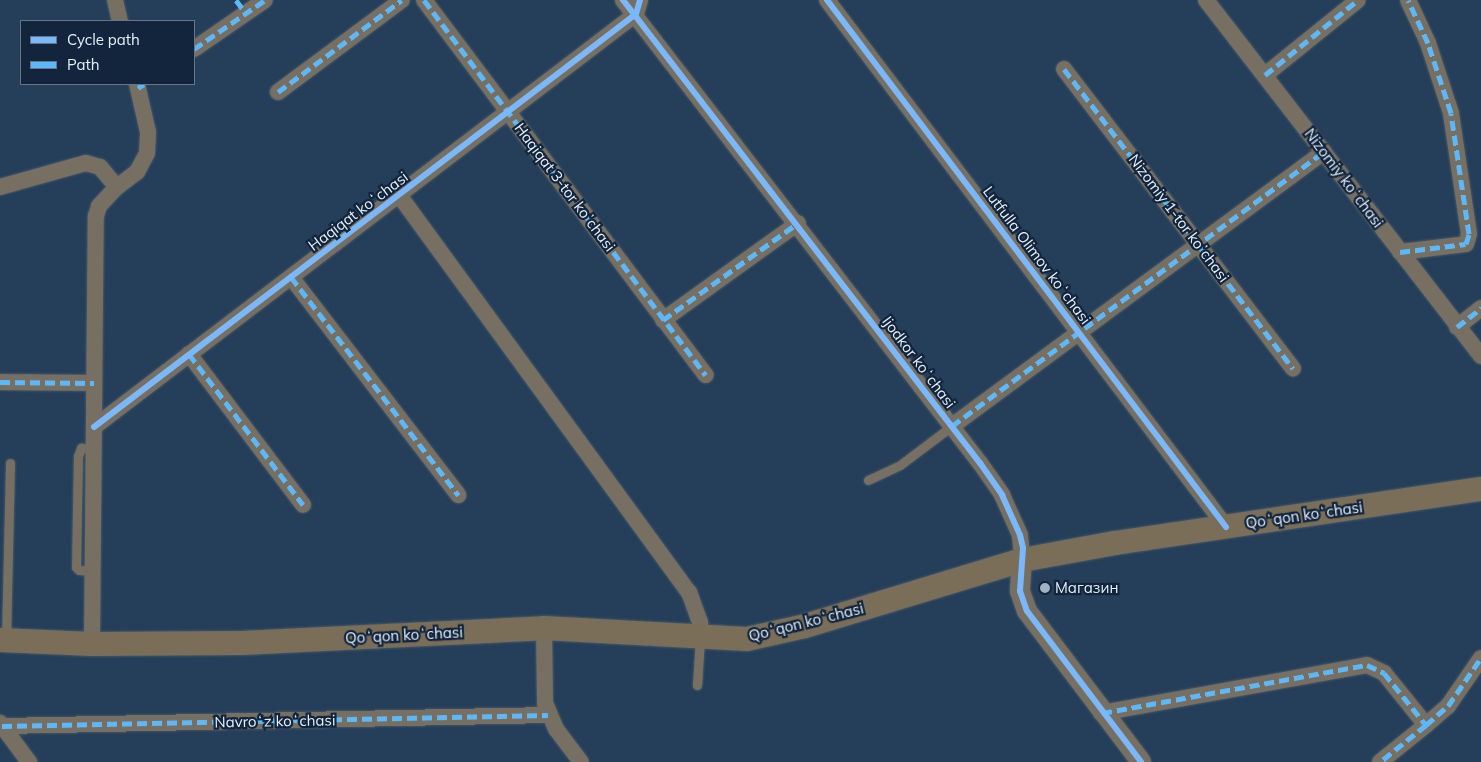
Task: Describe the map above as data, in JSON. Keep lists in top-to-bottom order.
{
  "streets": {
    "main road": ["Qoʻqon koʻchasi"],
    "street": [
      "Nizomiy koʻchasi",
      "Haqiqat 3-tor koʼchasi",
      "Haqiqat koʻchasi",
      "Nizomiy 1-tor koʼchasi",
      "Lutfulla Olimov koʻchasi",
      "Ijodkor koʻchasi",
      "Navroʻz koʻchasi"
    ]
  },
  "crossings": [
    ["Haqiqat 3-tor koʼchasi", "Haqiqat koʻchasi"],
    ["Haqiqat koʻchasi", "Ijodkor koʻchasi"],
    ["Lutfulla Olimov koʻchasi", "Qoʻqon koʻchasi"],
    ["Ijodkor koʻchasi", "Qoʻqon koʻchasi"]
  ],
  "places": ["Магазин"],
  "legend": ["Cycle path", "Path"]
}
